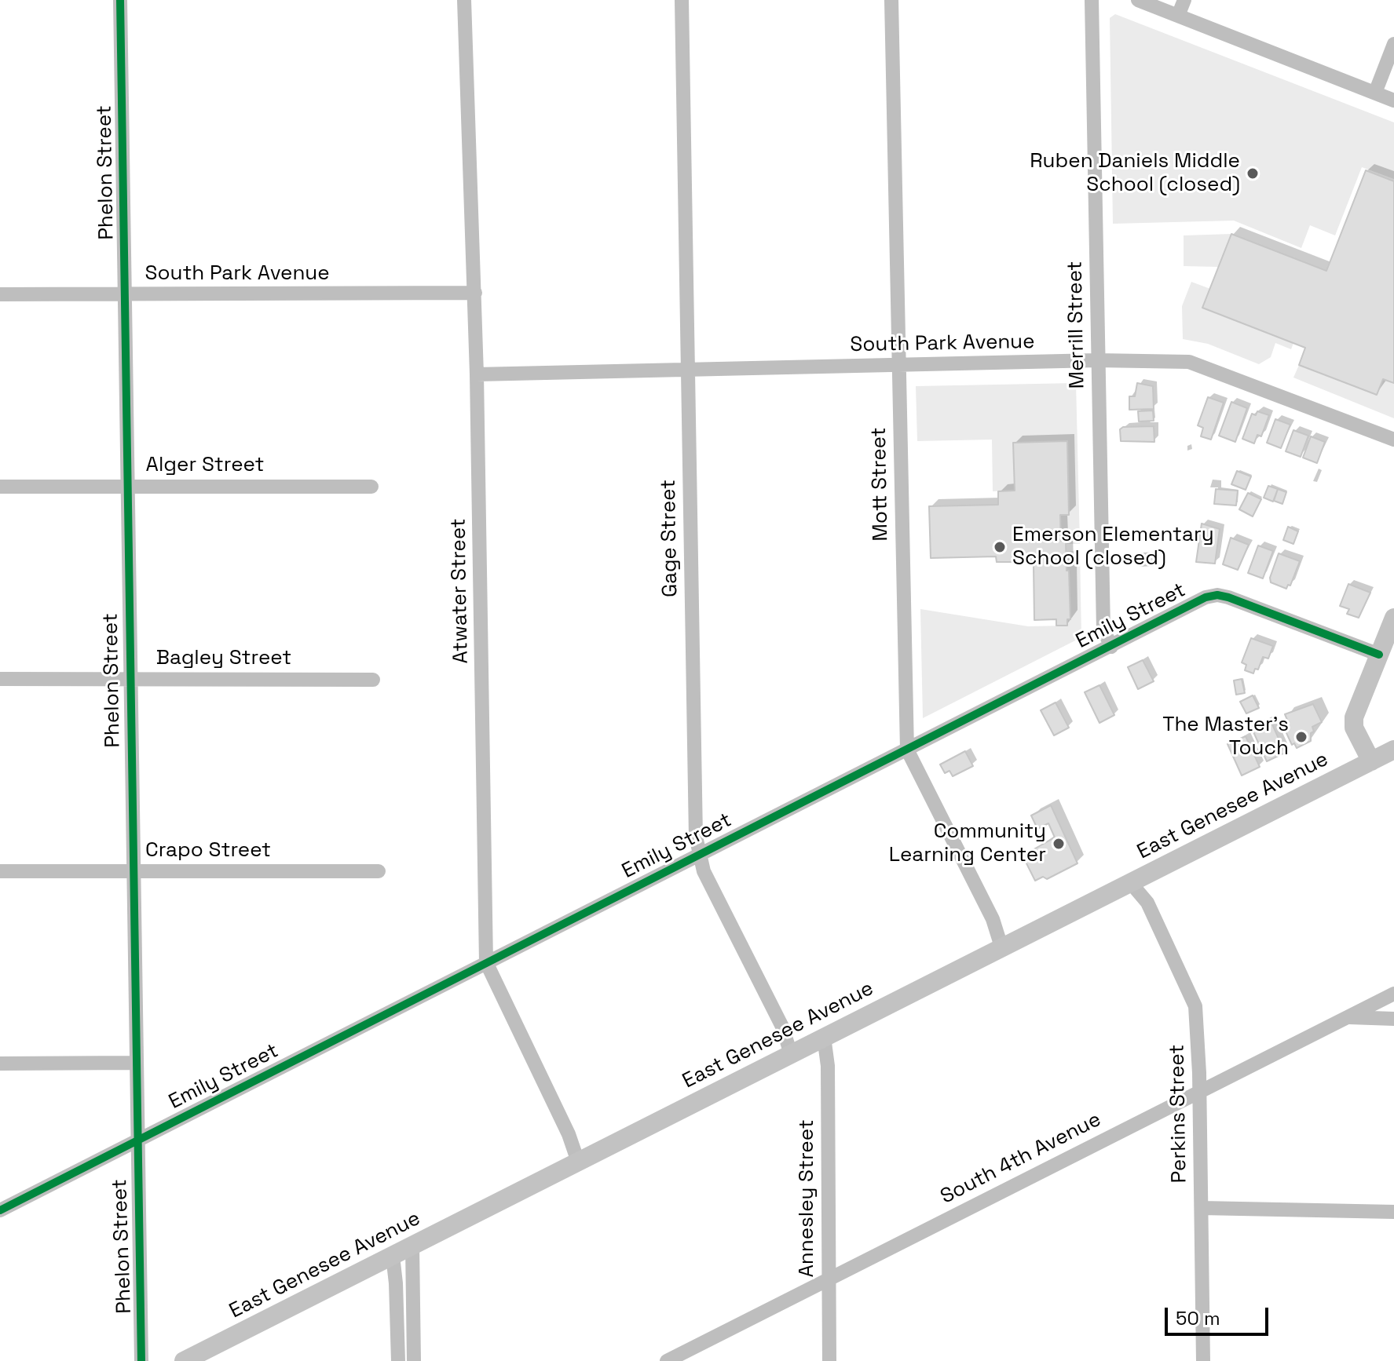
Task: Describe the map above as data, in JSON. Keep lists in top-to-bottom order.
{
  "streets": {
    "main road": ["East Genesee Avenue"],
    "street": [
      "Phelon Street",
      "South Park Avenue",
      "Merrill Street",
      "Alger Street",
      "Mott Street",
      "Gage Street",
      "Atwater Street",
      "Emily Street",
      "Bagley Street",
      "Crapo Street",
      "Perkins Street",
      "South 4th Avenue",
      "Annesley Street"
    ]
  },
  "crossings": [
    ["Phelon Street", "South Park Avenue"],
    ["Phelon Street", "Alger Street"],
    ["Phelon Street", "Emily Street"],
    ["Phelon Street", "Bagley Street"],
    ["Phelon Street", "Crapo Street"],
    ["South Park Avenue", "Merrill Street"],
    ["South Park Avenue", "Mott Street"],
    ["South Park Avenue", "Gage Street"],
    ["South Park Avenue", "Atwater Street"],
    ["Merrill Street", "Emily Street"],
    ["Mott Street", "Emily Street"],
    ["Mott Street", "East Genesee Avenue"],
    ["Gage Street", "Emily Street"],
    ["Gage Street", "East Genesee Avenue"],
    ["Atwater Street", "Emily Street"],
    ["Atwater Street", "East Genesee Avenue"],
    ["East Genesee Avenue", "Perkins Street"],
    ["East Genesee Avenue", "Annesley Street"],
    ["Perkins Street", "South 4th Avenue"],
    ["South 4th Avenue", "Annesley Street"]
  ],
  "places": [
    "Ruben Daniels Middle School (closed)",
    "Emerson Elementary School (closed)",
    "The Master's Touch",
    "Community Learning Center"
  ],
  "scale_bar": "50 m"
}
